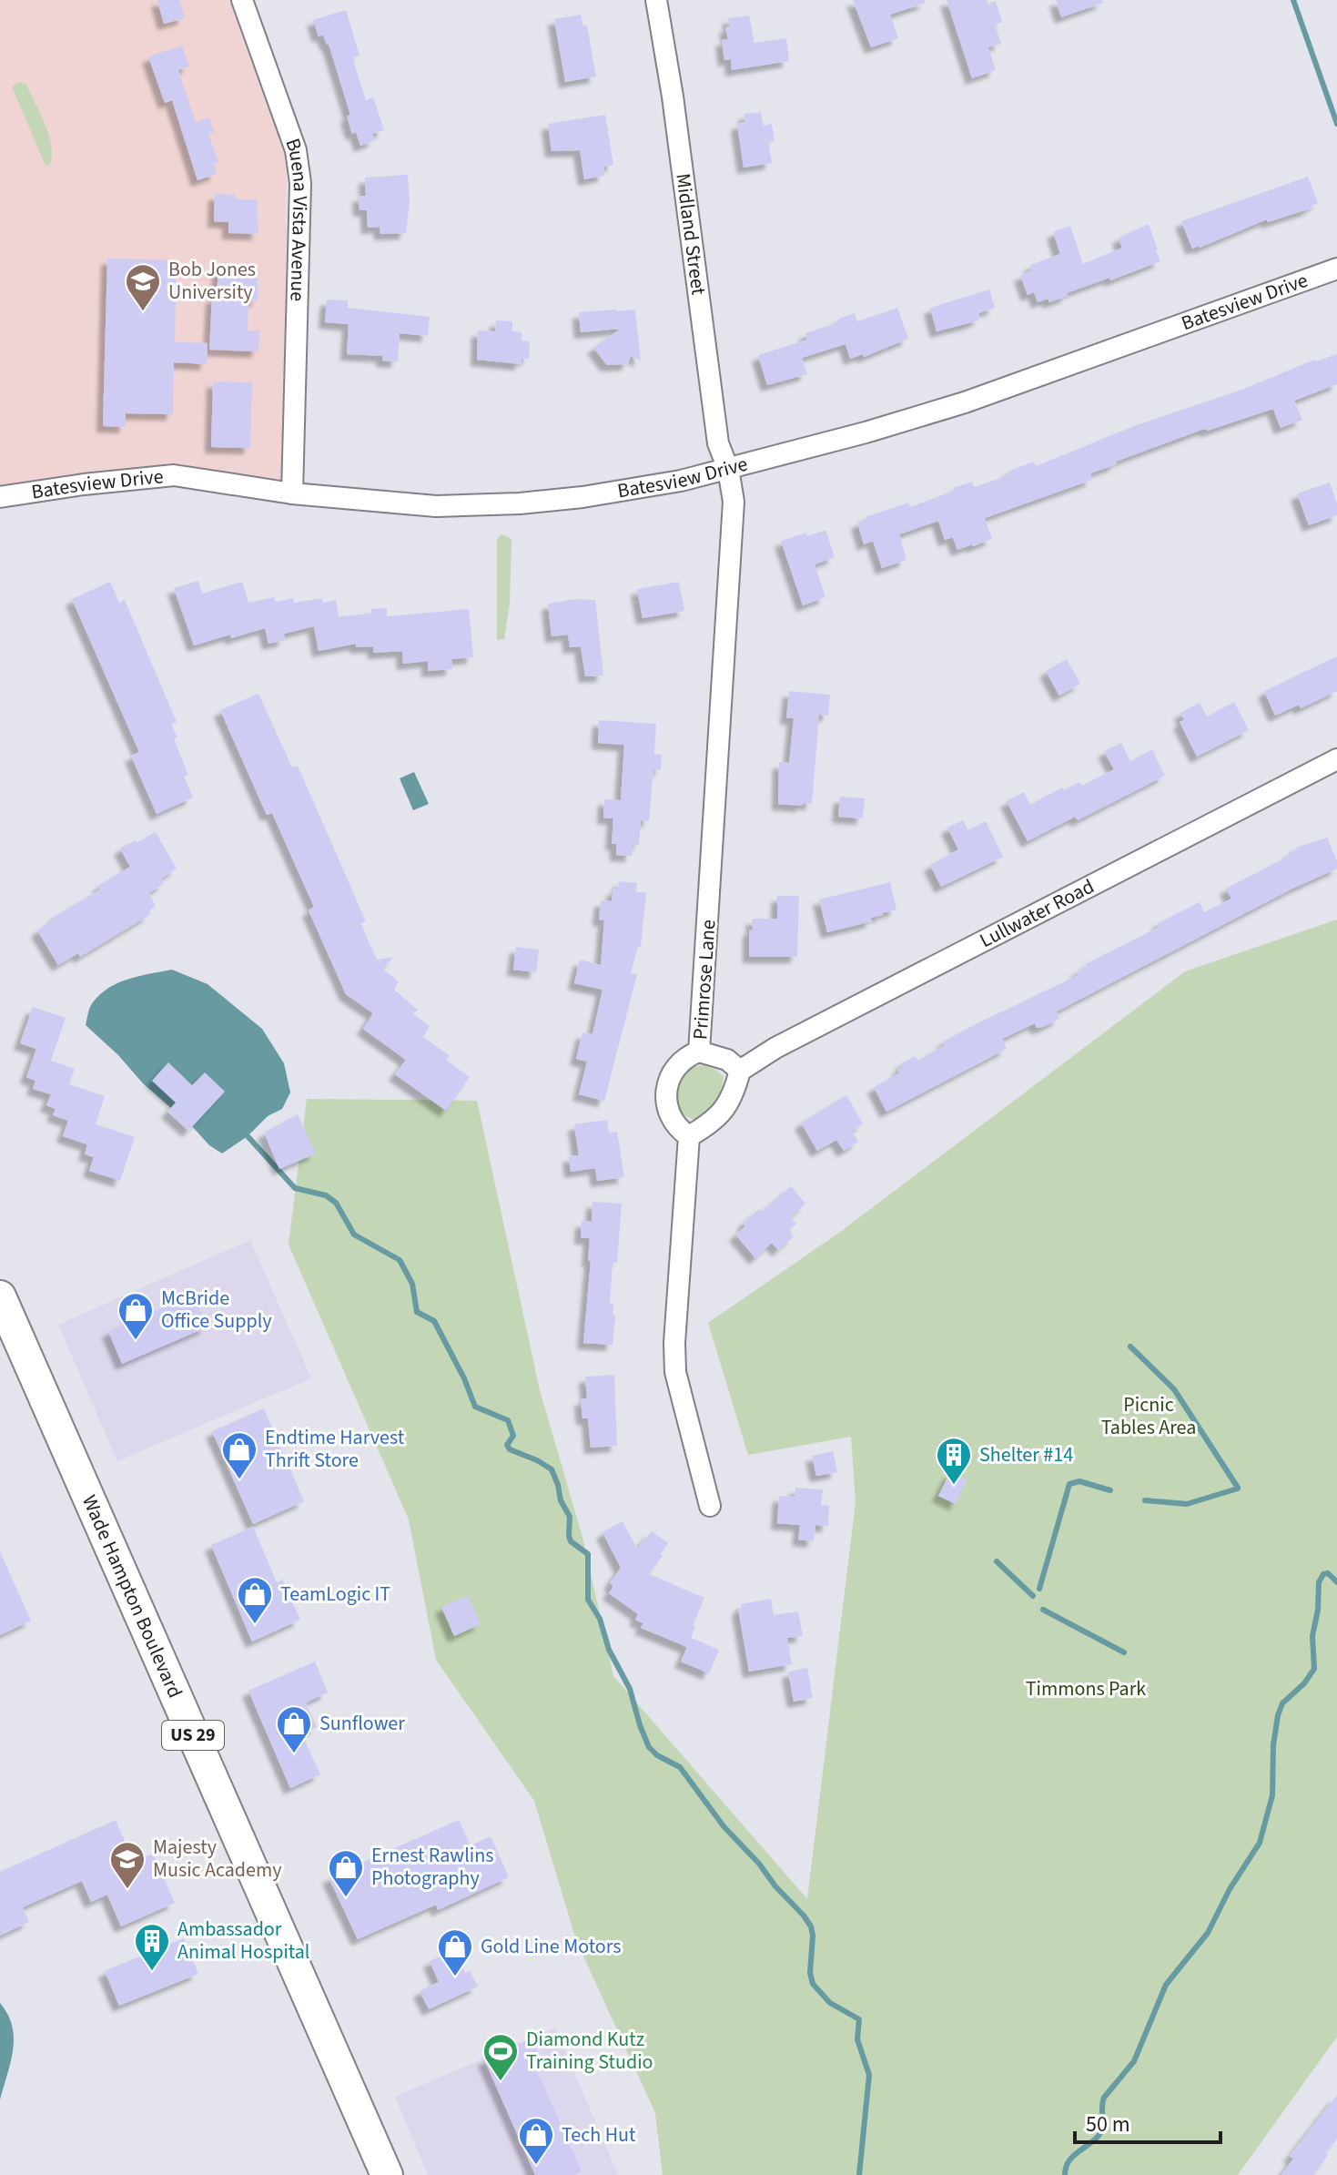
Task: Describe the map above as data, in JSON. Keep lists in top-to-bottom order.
{
  "streets": {
    "main road": ["Wade Hampton Boulevard", "US 29"],
    "street": [
      "Buena Vista Avenue",
      "Midland Street",
      "Batesview Drive",
      "Lullwater Road",
      "Primrose Lane"
    ]
  },
  "crossings": [
    ["Buena Vista Avenue", "Batesview Drive"],
    ["Midland Street", "Batesview Drive"],
    ["Midland Street", "Primrose Lane"],
    ["Batesview Drive", "Primrose Lane"],
    ["Lullwater Road", "Primrose Lane"]
  ],
  "parks": ["Picnic Tables Area", "Timmons Park"],
  "places": {
    "school or university": ["Bob Jones University", "Majesty Music Academy"],
    "shop": [
      "McBride Office Supply",
      "Endtime Harvest Thrift Store",
      "TeamLogic IT",
      "Sunflower",
      "Ernest Rawlins Photography",
      "Gold Line Motors",
      "Tech Hut"
    ],
    "building": ["Shelter #14", "Ambassador Animal Hospital"],
    "sports": ["Diamond Kutz Training Studio"]
  },
  "scale_bar": "50 m"
}
